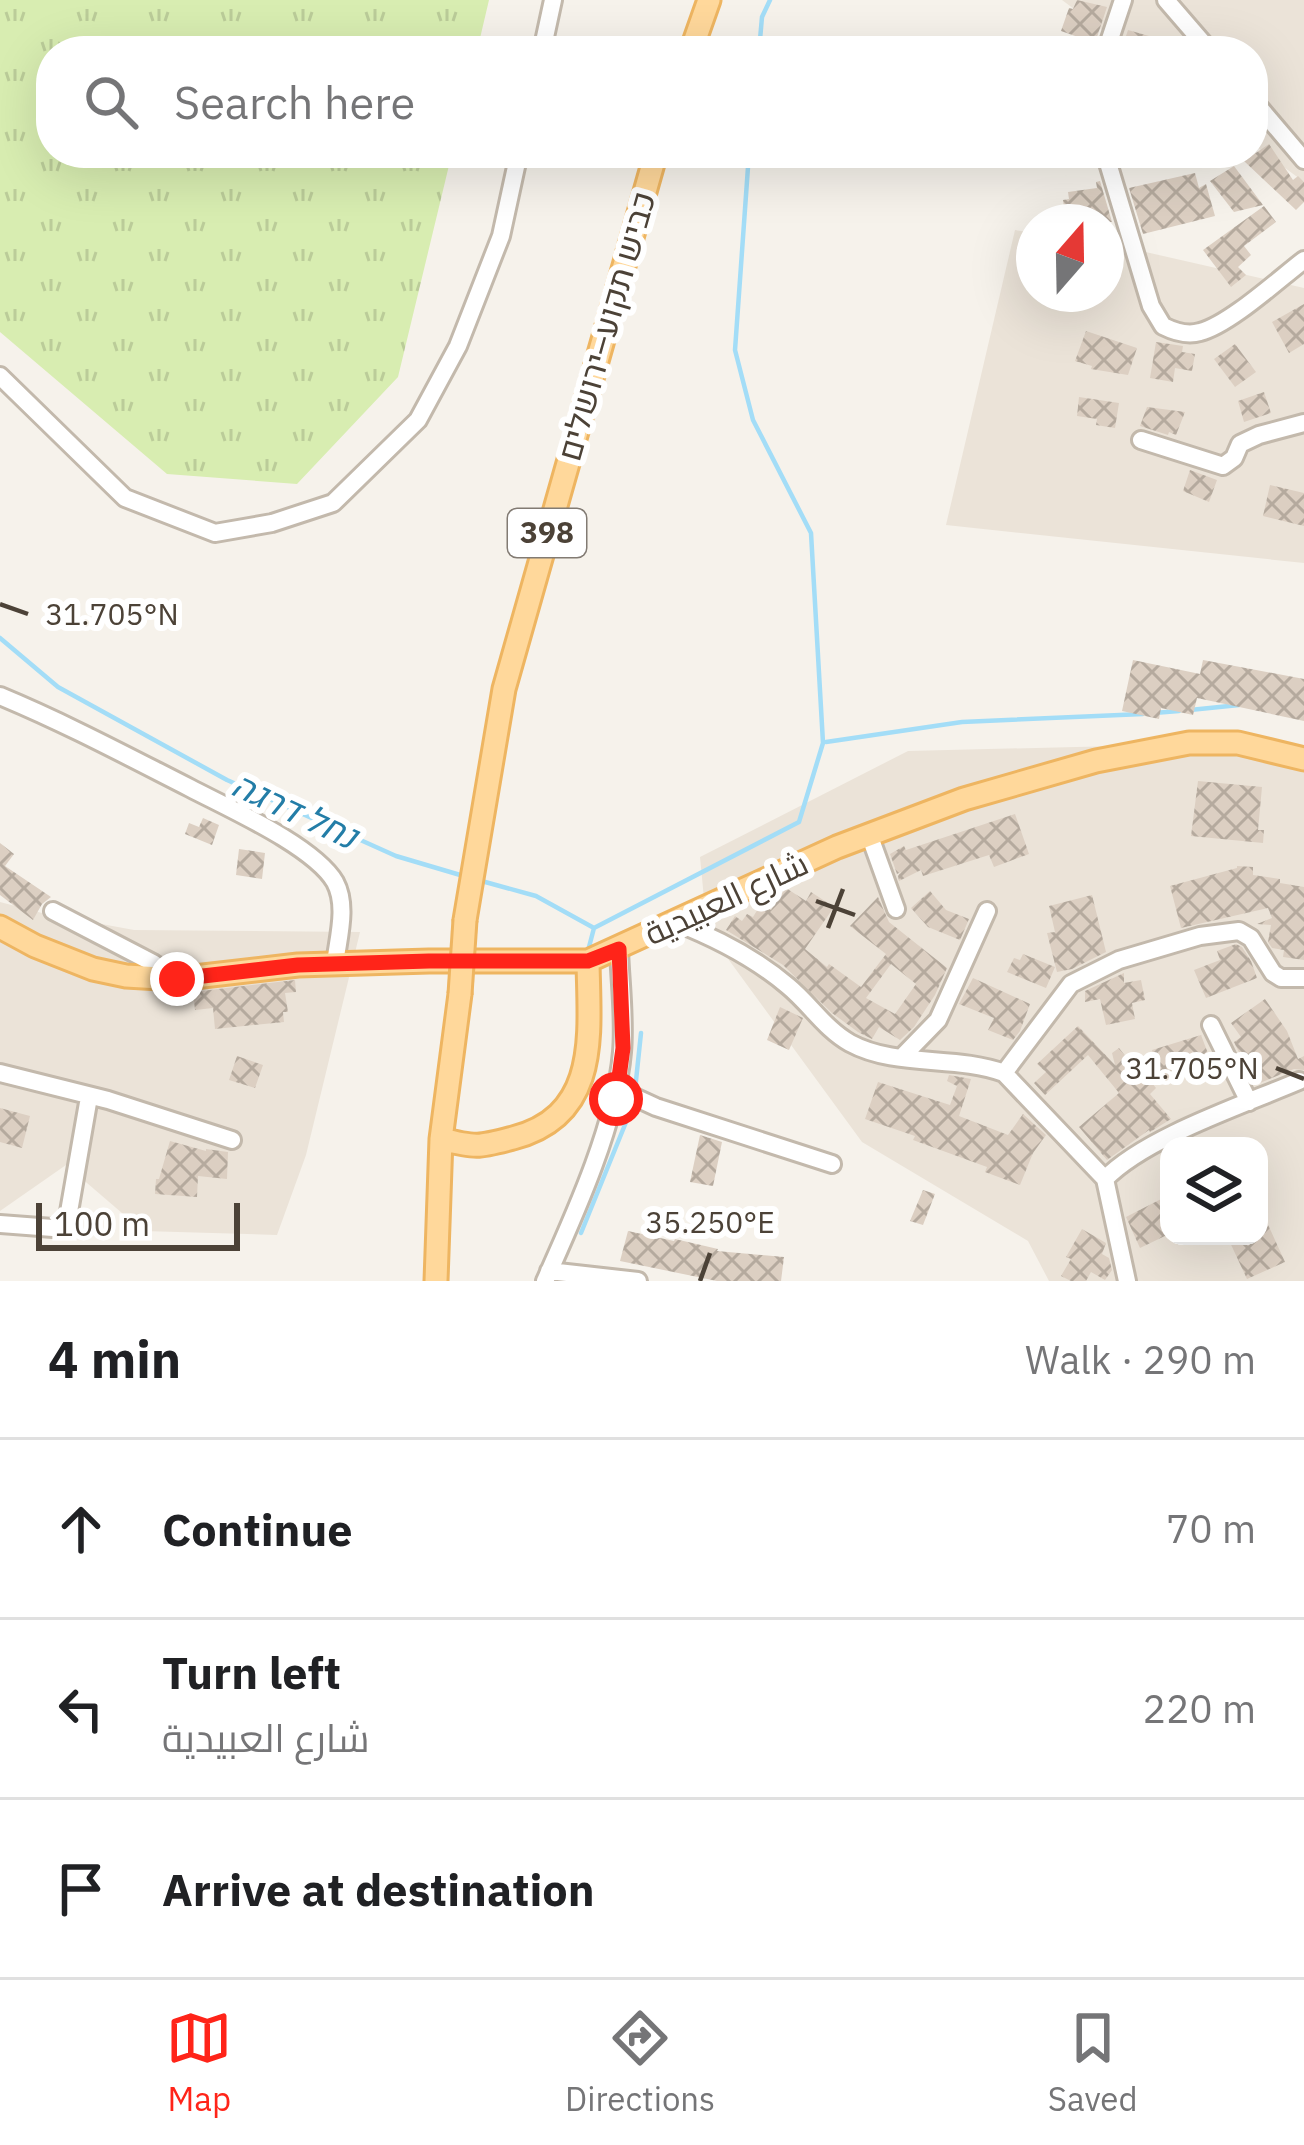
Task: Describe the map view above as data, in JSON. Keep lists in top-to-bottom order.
{
  "streets": {
    "main road": ["כביש תקוע–ירושלים", "398", "شارع العبيدية"]
  },
  "crossings": [
    ["כביש תקוע–ירושלים", "398"]
  ],
  "water": ["נחל דרגה"],
  "scale_bar": "100 m",
  "north": "top",
  "page": {
    "search": "Search here",
    "scale": "100 m",
    "heading": ["4 min", "Walk · 290 m"],
    "list": [
      ["Continue", "70 m"],
      ["Turn left", "شارع العبيدية", "220 m"],
      "Arrive at destination"
    ],
    "nav": ["Map", "Directions", "Saved"]
  },
  "coordinates": ["31.705°N", "35.250°E"]
}
